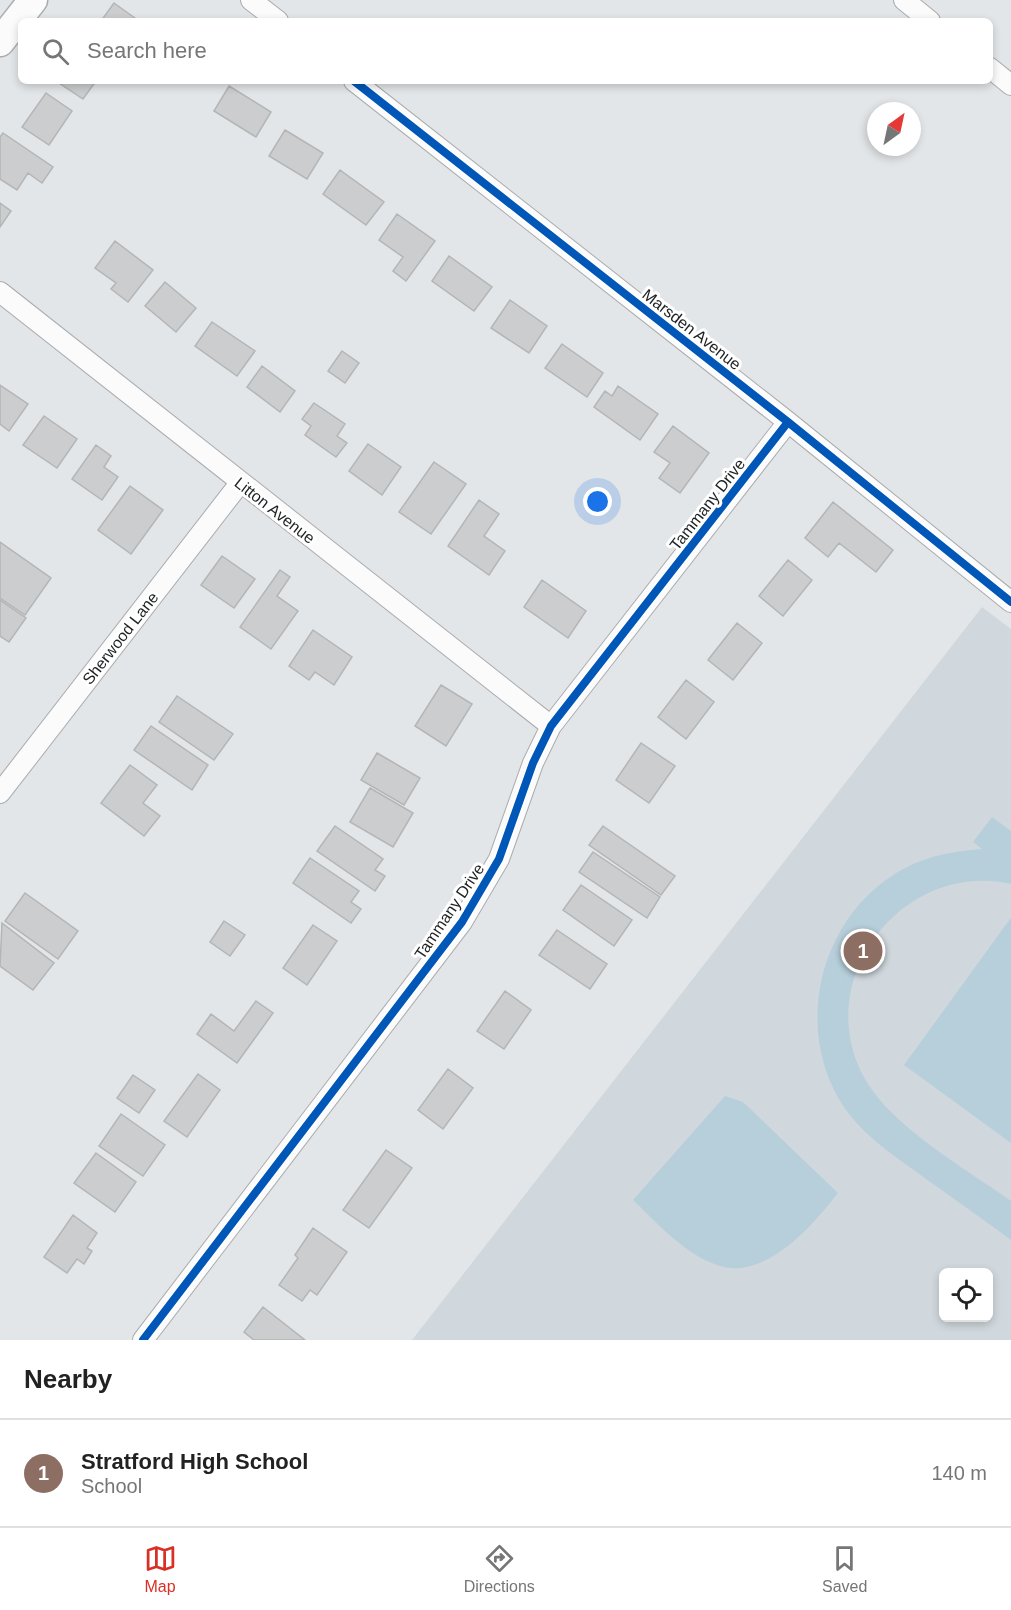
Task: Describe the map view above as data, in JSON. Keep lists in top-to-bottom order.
{
  "streets": {
    "street": [
      "Marsden Avenue",
      "Tammany Drive",
      "Litton Avenue",
      "Sherwood Lane"
    ]
  },
  "crossings": [
    ["Marsden Avenue", "Tammany Drive"],
    ["Tammany Drive", "Litton Avenue"],
    ["Litton Avenue", "Sherwood Lane"]
  ],
  "north": "top right",
  "page": {
    "search": "Search here",
    "pins": "1",
    "heading": "Nearby",
    "list": [
      {
        "mark": "1",
        "name": "Stratford High School",
        "note": "School",
        "value": "140 m"
      }
    ],
    "nav": ["Map", "Directions", "Saved"]
  }
}
